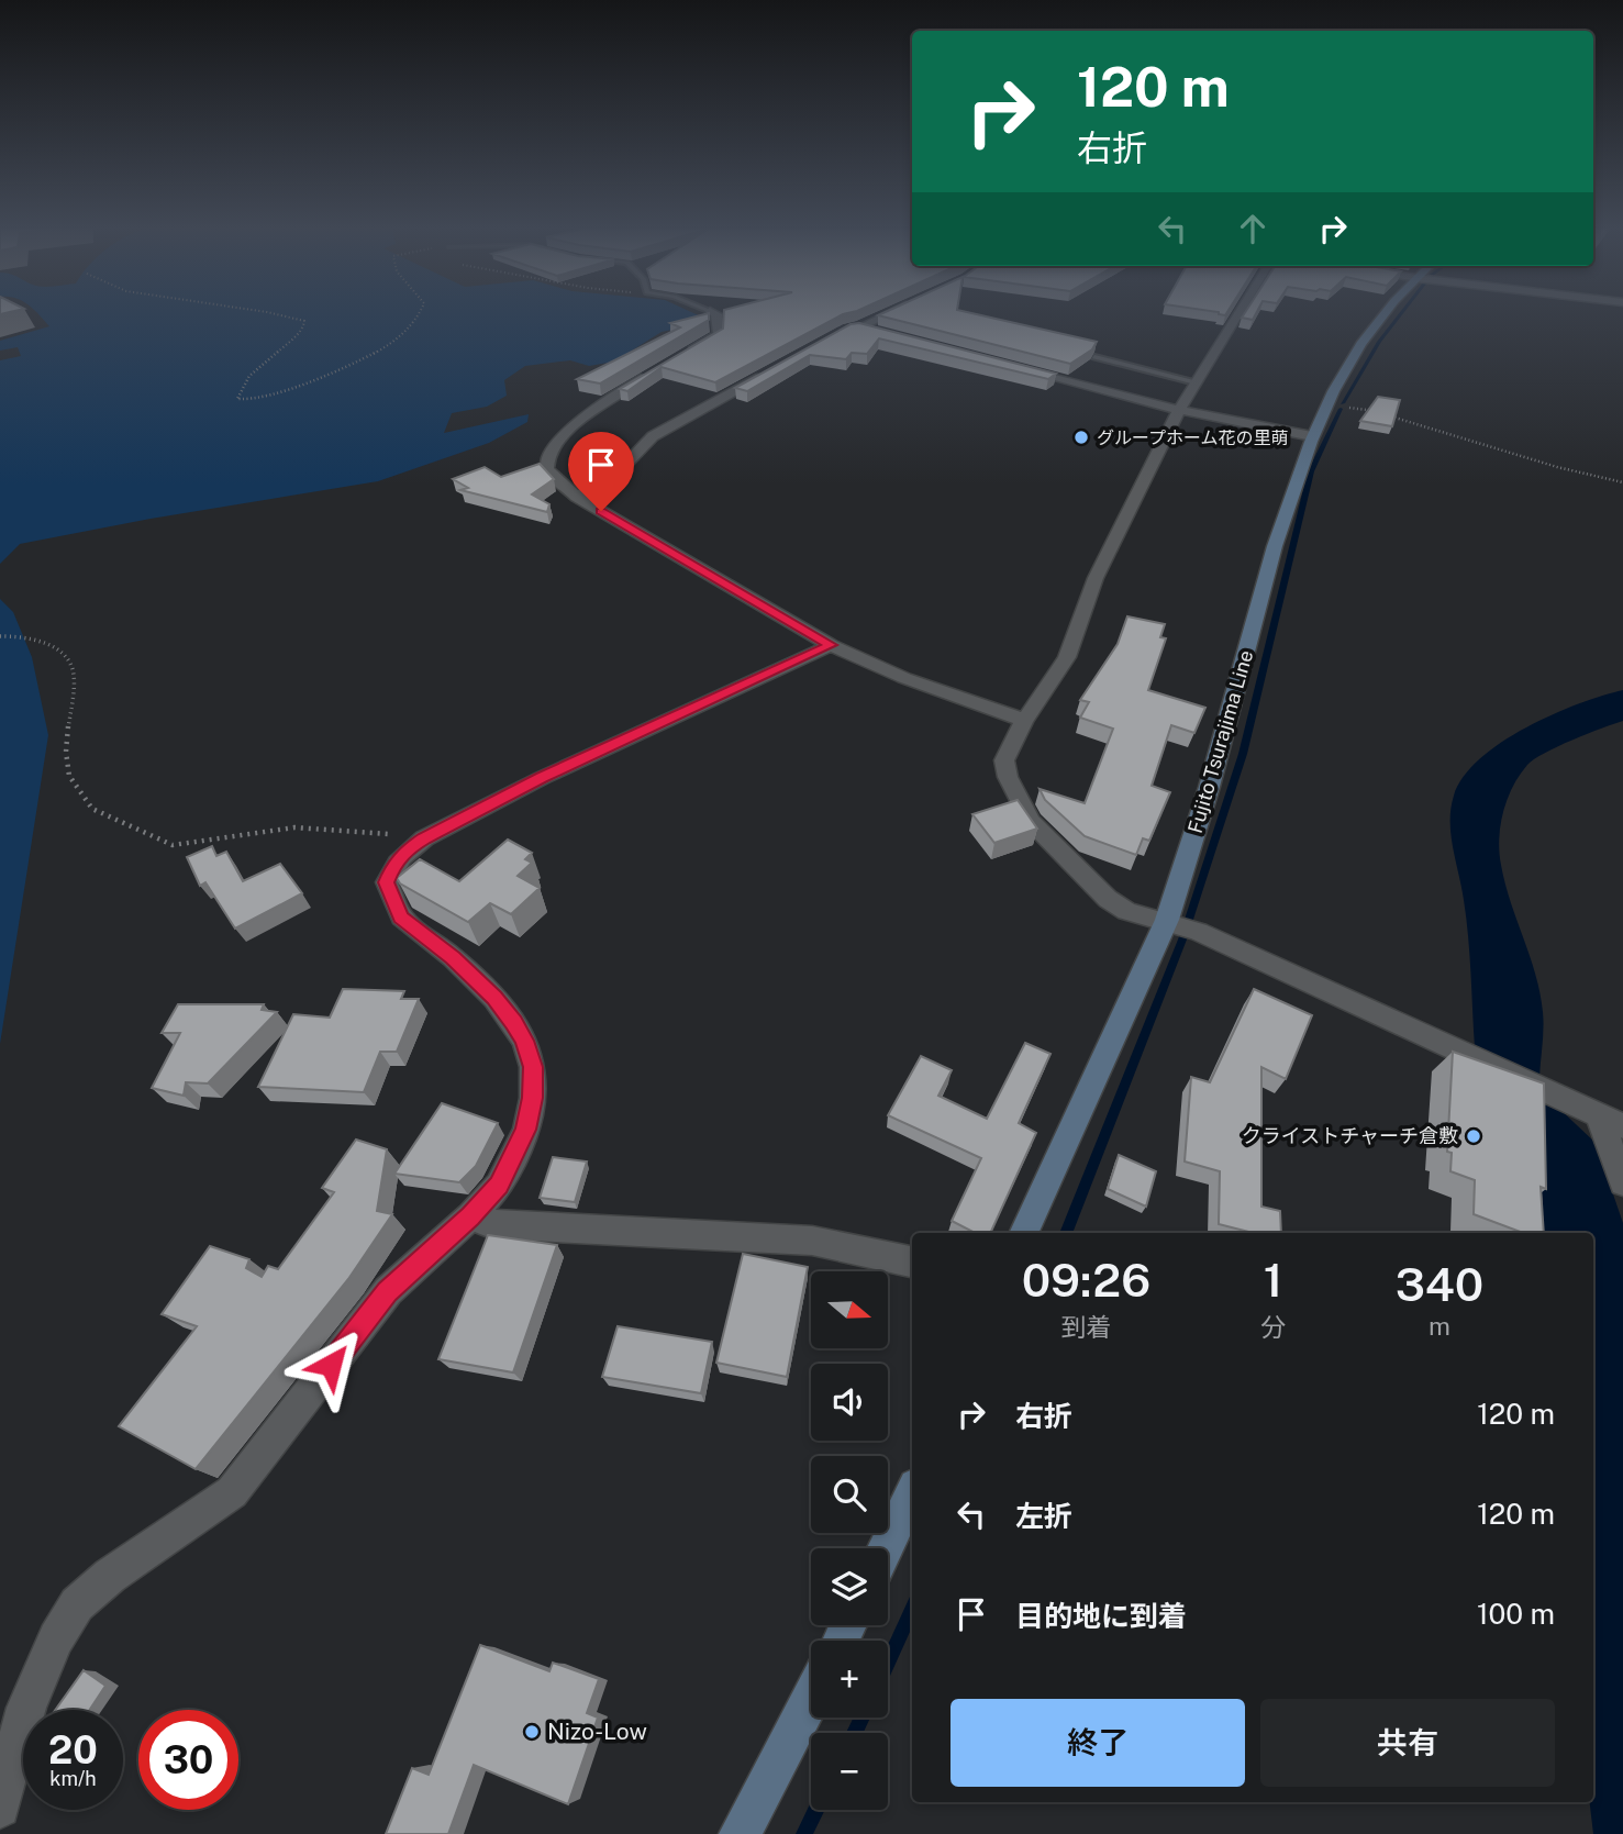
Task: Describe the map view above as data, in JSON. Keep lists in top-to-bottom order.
{
  "streets": {
    "main road": ["Fujito Tsurajima Line"]
  },
  "places": ["グループホーム花の里萌", "クライストチャーチ倉敷", "Nizo-Low"],
  "north": "right",
  "page": {
    "turn": ["120 m", "右折"],
    "eta": [
      "09:26",
      "到着",
      "1",
      "分",
      "340",
      "m"
    ],
    "map_buttons": ["+", "−"],
    "list": [
      {
        "name": "右折",
        "value": "120 m"
      },
      {
        "name": "左折",
        "value": "120 m"
      },
      {
        "name": "目的地に到着",
        "value": "100 m"
      }
    ],
    "buttons": ["終了", "共有"],
    "speed": "20 km/h",
    "limit": "30"
  }
}
